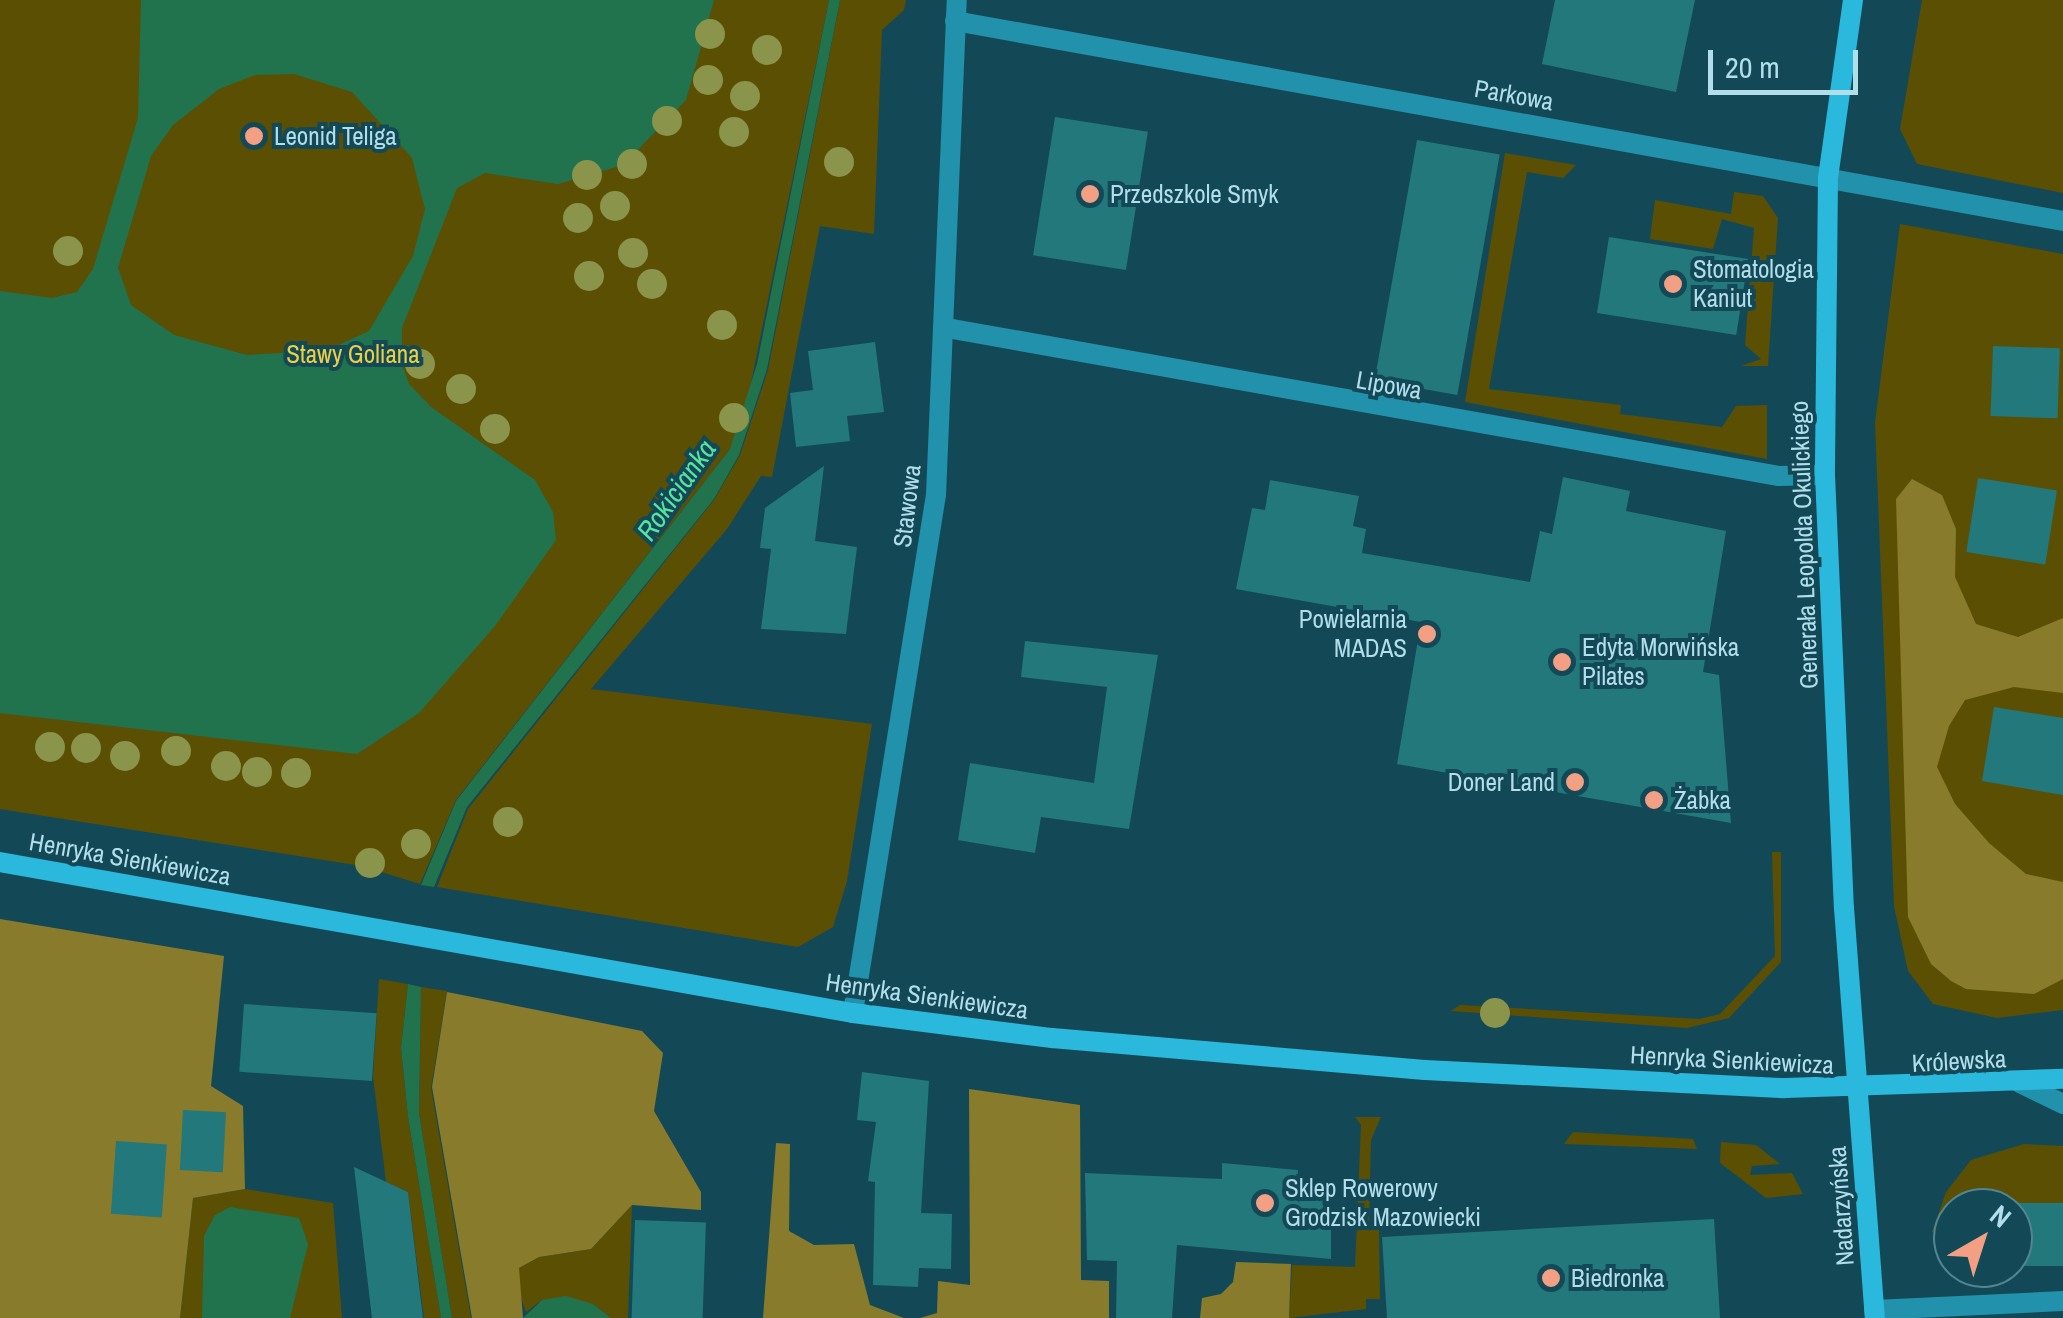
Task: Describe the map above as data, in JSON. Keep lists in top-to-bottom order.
{
  "streets": {
    "main road": [
      "Generała Leopolda Okulickiego",
      "Henryka Sienkiewicza",
      "Królewska",
      "Nadarzyńska"
    ],
    "street": ["Parkowa", "Lipowa", "Stawowa"]
  },
  "crossings": [
    ["Parkowa", "Stawowa"],
    ["Parkowa", "Generała Leopolda Okulickiego"],
    ["Lipowa", "Stawowa"],
    ["Lipowa", "Generała Leopolda Okulickiego"],
    ["Stawowa", "Henryka Sienkiewicza"],
    ["Generała Leopolda Okulickiego", "Henryka Sienkiewicza"],
    ["Generała Leopolda Okulickiego", "Królewska"],
    ["Generała Leopolda Okulickiego", "Nadarzyńska"],
    ["Henryka Sienkiewicza", "Królewska"],
    ["Henryka Sienkiewicza", "Nadarzyńska"],
    ["Królewska", "Nadarzyńska"]
  ],
  "water": ["Rokicianka"],
  "parks": ["Stawy Goliana"],
  "places": [
    "Leonid Teliga",
    "Przedszkole Smyk",
    "Stomatologia Kaniut",
    "Powielarnia MADAS",
    "Edyta Morwińska Pilates",
    "Doner Land",
    "Żabka",
    "Sklep Rowerowy Grodzisk Mazowiecki",
    "Biedronka"
  ],
  "scale_bar": "20 m",
  "north": "top right"
}
